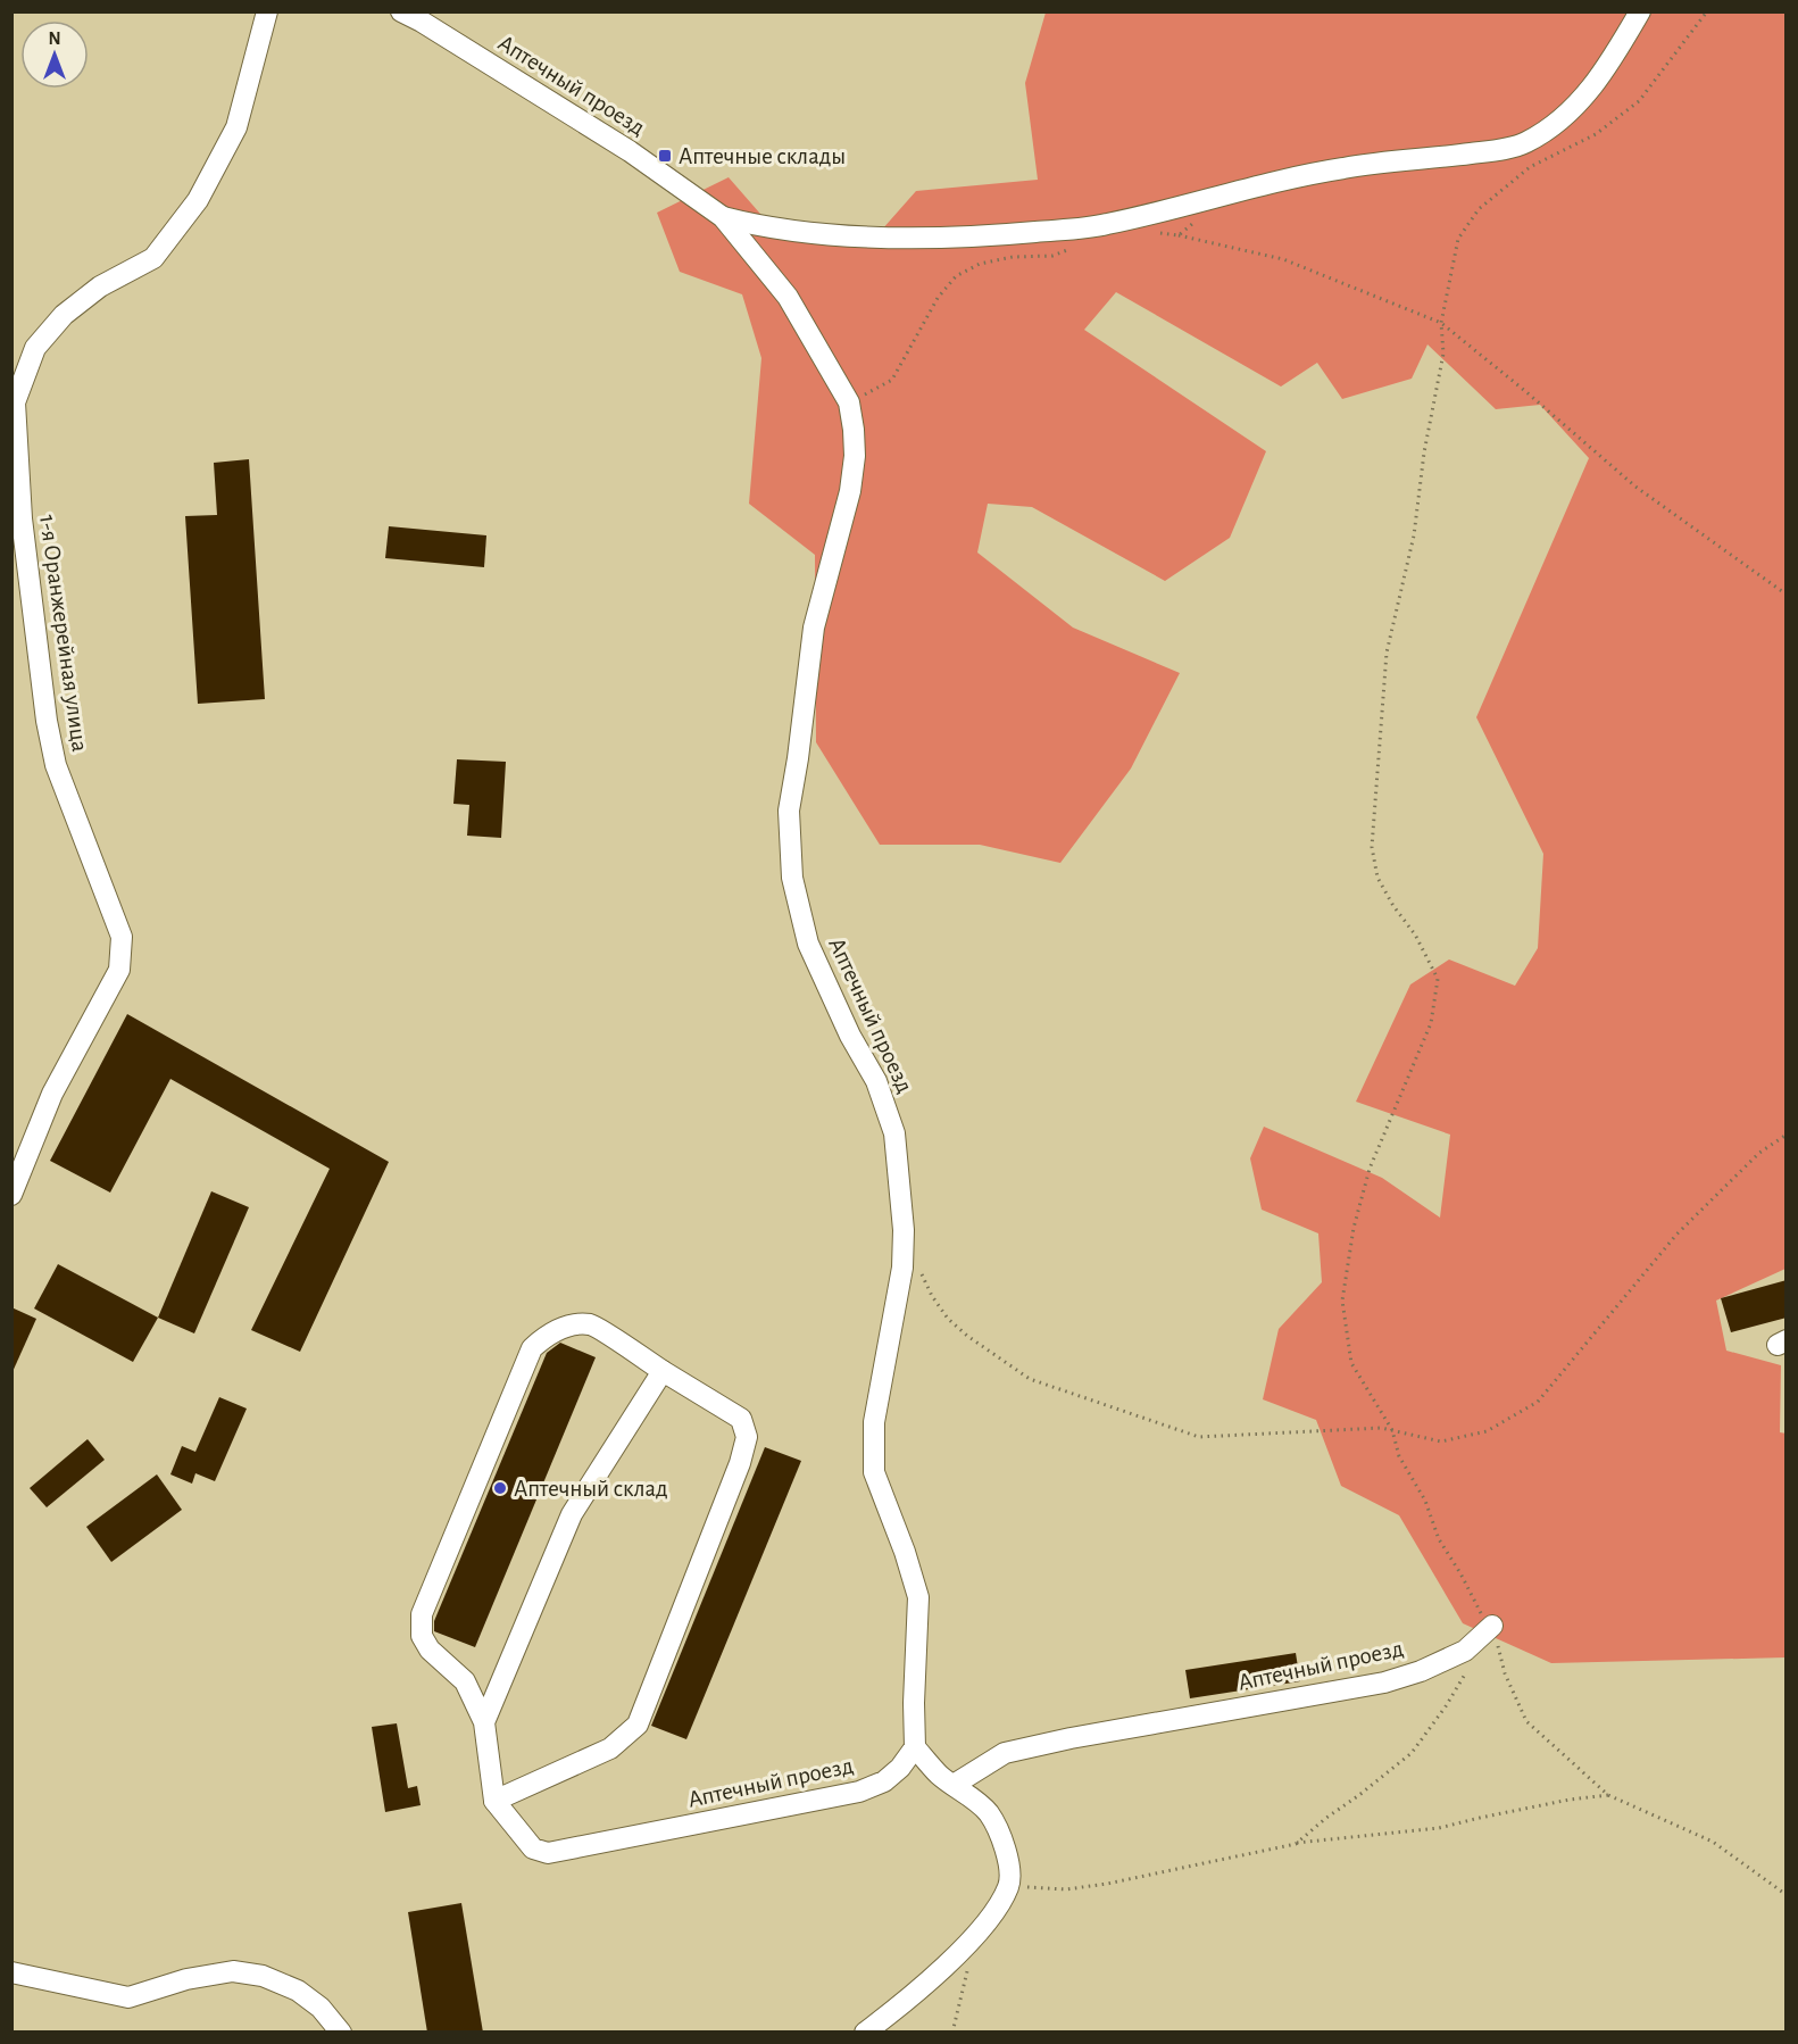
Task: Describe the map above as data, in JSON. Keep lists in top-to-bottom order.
{
  "streets": {
    "street": ["Аптечный проезд", "1-я Оранжерейная улица"]
  },
  "places": {
    "transit": ["Аптечные склады"],
    "other": ["Аптечный склад"]
  },
  "north": "top"
}
